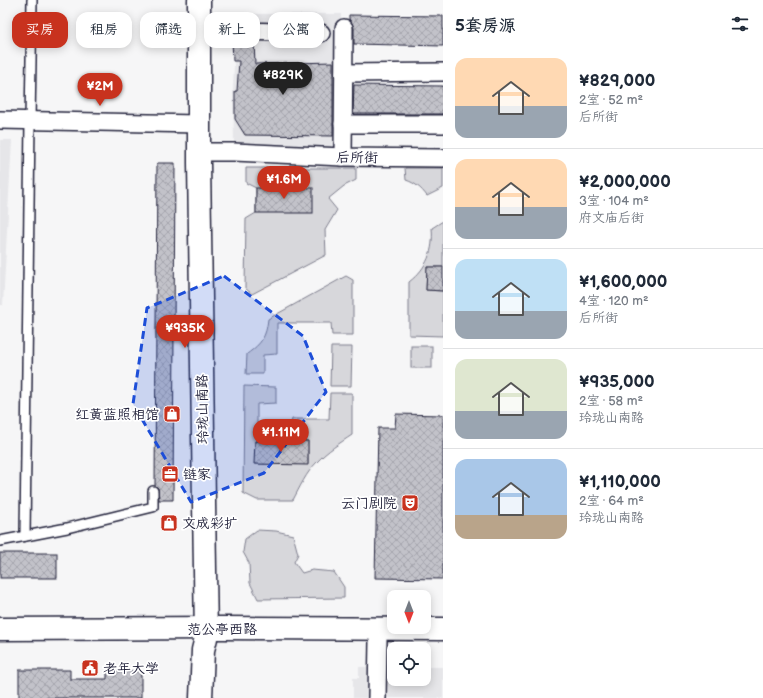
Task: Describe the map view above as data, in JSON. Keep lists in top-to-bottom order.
{
  "streets": {
    "main road": ["玲珑山南路", "范公亭西路"],
    "street": ["后所街"]
  },
  "crossings": [
    ["后所街", "玲珑山南路"],
    ["玲珑山南路", "范公亭西路"]
  ],
  "places": {
    "shop": ["红黄蓝照相馆", "文成彩扩"],
    "office": ["链家"],
    "theatre": ["云门剧院"],
    "public building": ["老年大学"]
  },
  "north": "bottom",
  "page": {
    "heading": "5套房源",
    "chip": [
      "买房",
      "租房",
      "筛选",
      "新上",
      "公寓"
    ],
    "list": [
      {
        "name": "¥829,000",
        "note": "2室 · 52 m² · 后所街"
      },
      {
        "name": "¥2,000,000",
        "note": "3室 · 104 m² · 府文庙后街"
      },
      {
        "name": "¥1,600,000",
        "note": "4室 · 120 m² · 后所街"
      },
      {
        "name": "¥935,000",
        "note": "2室 · 58 m² · 玲珑山南路"
      },
      {
        "name": "¥1,110,000",
        "note": "2室 · 64 m² · 玲珑山南路"
      }
    ],
    "price": [
      "¥829K",
      "¥2M",
      "¥1.6M",
      "¥935K",
      "¥1.11M"
    ]
  }
}
